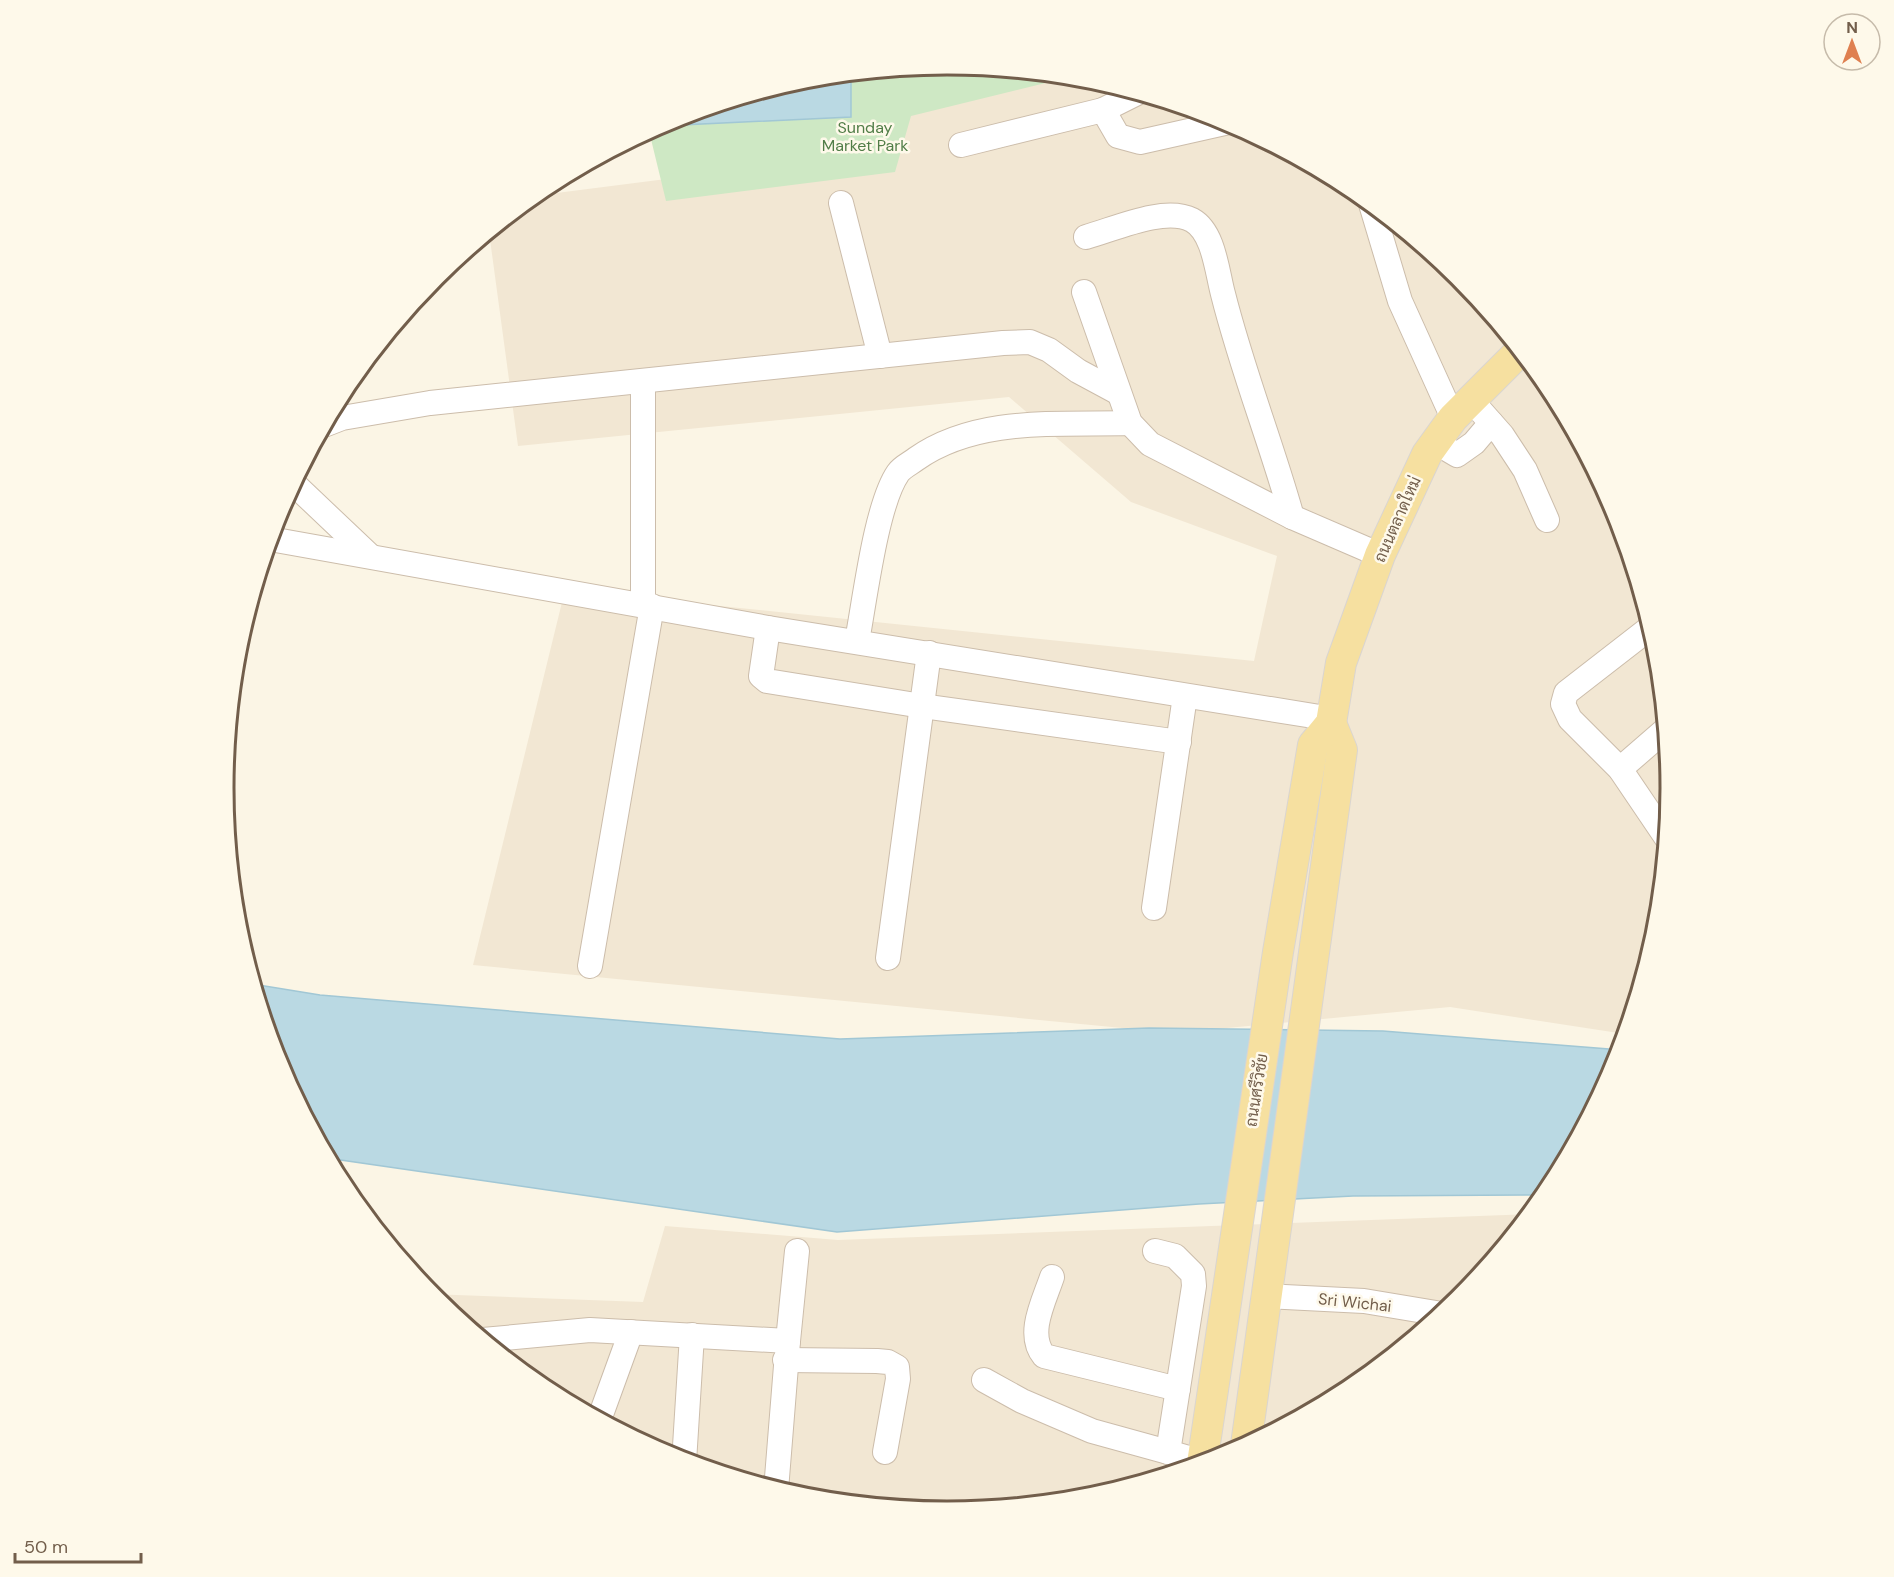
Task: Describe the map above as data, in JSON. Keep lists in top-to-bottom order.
{
  "streets": {
    "main road": ["ถนนตลาดใหม่", "ถนนศรีวิชัย"],
    "street": ["Sri Wichai"]
  },
  "crossings": [
    ["ถนนตลาดใหม่", "ถนนศรีวิชัย"]
  ],
  "parks": ["Sunday Market Park"],
  "scale_bar": "50 m",
  "north": "top"
}
